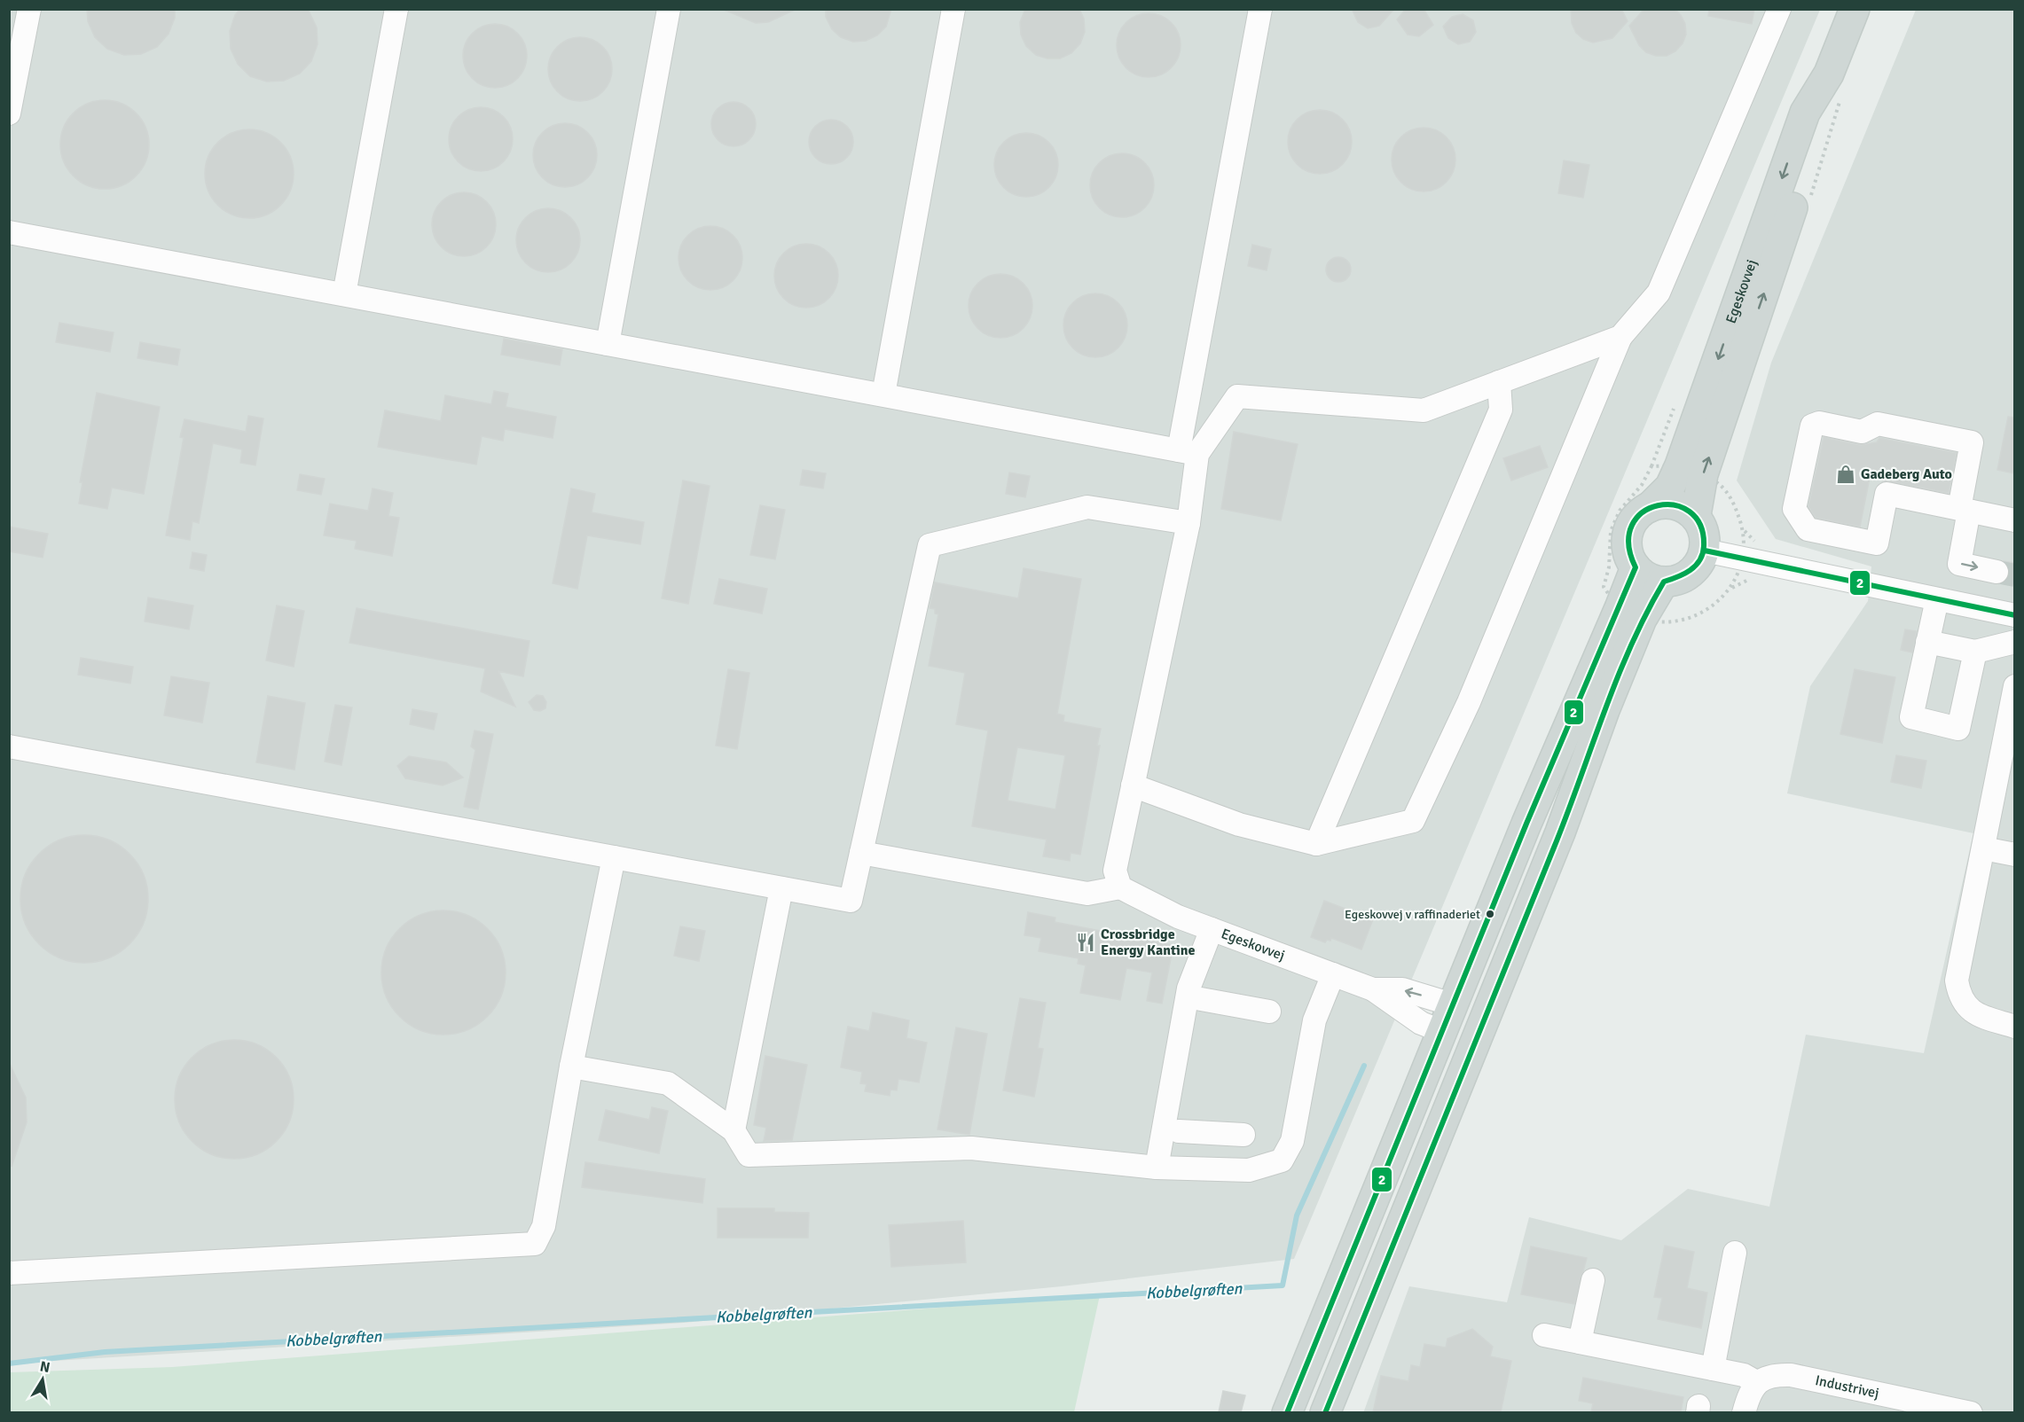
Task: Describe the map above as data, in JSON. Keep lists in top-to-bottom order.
{
  "streets": {
    "main road": ["Egeskovvej"],
    "street": ["Industrivej"]
  },
  "water": ["Kobbelgrøften"],
  "places": {
    "shop": ["Gadeberg Auto"],
    "other": ["Egeskovvej v raffinaderiet"],
    "restaurant": ["Crossbridge Energy Kantine"]
  },
  "lines": ["transit line 2"],
  "north": "top"
}
